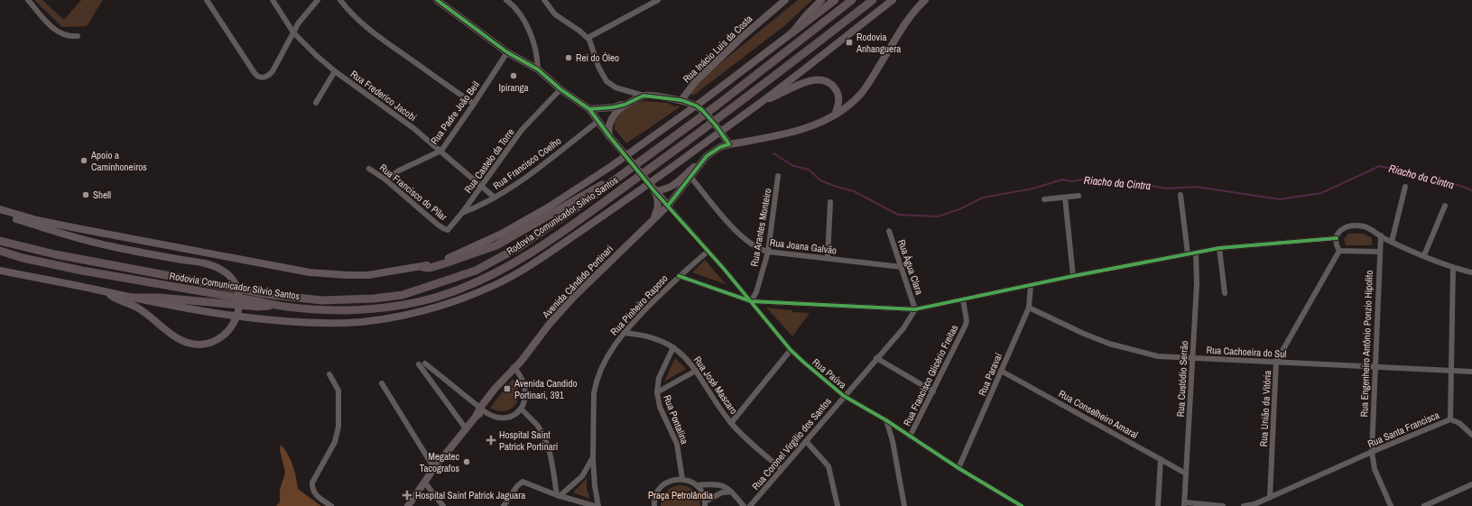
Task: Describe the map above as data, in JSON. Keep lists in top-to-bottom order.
{
  "streets": {
    "highway": ["Rodovia Comunicador Silvio Santos"],
    "main road": ["Rua Inácio Luis da Costa", "Avenida Cândido Portinari"],
    "street": [
      "Rua Frederico Jacobi",
      "Rua Padre João Beil",
      "Rua Castelo da Torre",
      "Rua Francisco Coelho",
      "Rua Francisco do Pilar",
      "Rua Arantes Monteiro",
      "Rua Joana Galvão",
      "Rua Água Clara",
      "Rua Pinheiro Raposo",
      "Rua Engenheiro Antônio Ponzio Hipolito",
      "Rua Cachoeira do Sul",
      "Rua Paúva",
      "Rua Paravaí",
      "Rua Francisco Glicério Freitas",
      "Rua Custódio Serrão",
      "Rua José Mascaro",
      "Rua União da Vitória",
      "Rua Conselheiro Amaral",
      "Rua Pontalina",
      "Rua Santa Francisca",
      "Rua Coronel Virgilio dos Santos"
    ]
  },
  "crossings": [
    ["Rua Frederico Jacobi", "Rua Padre João Beil"],
    ["Rua Frederico Jacobi", "Rua Castelo da Torre"],
    ["Rua Frederico Jacobi", "Rua Francisco Coelho"],
    ["Rua Padre João Beil", "Rua Francisco do Pilar"],
    ["Rua Castelo da Torre", "Rua Francisco Coelho"],
    ["Rua Castelo da Torre", "Rua Francisco do Pilar"],
    ["Rua Arantes Monteiro", "Rua Joana Galvão"],
    ["Rua Arantes Monteiro", "Rua Paúva"],
    ["Rua Joana Galvão", "Rua Água Clara"],
    ["Rua Joana Galvão", "Avenida Cândido Portinari"],
    ["Rua Água Clara", "Rua Coronel Virgilio dos Santos"],
    ["Avenida Cândido Portinari", "Rua Paúva"],
    ["Rua Pinheiro Raposo", "Rua Paúva"],
    ["Rua Pinheiro Raposo", "Rua José Mascaro"],
    ["Rua Engenheiro Antônio Ponzio Hipolito", "Rua Cachoeira do Sul"],
    ["Rua Engenheiro Antônio Ponzio Hipolito", "Rua Santa Francisca"],
    ["Rua Cachoeira do Sul", "Rua Paravaí"],
    ["Rua Cachoeira do Sul", "Rua Custódio Serrão"],
    ["Rua Cachoeira do Sul", "Rua União da Vitória"],
    ["Rua Cachoeira do Sul", "Rua Santa Francisca"],
    ["Rua Paúva", "Rua Paravaí"],
    ["Rua Paúva", "Rua Francisco Glicério Freitas"],
    ["Rua Paúva", "Rua Coronel Virgilio dos Santos"],
    ["Rua Paravaí", "Rua Conselheiro Amaral"],
    ["Rua Custódio Serrão", "Rua Conselheiro Amaral"],
    ["Rua José Mascaro", "Rua Pontalina"],
    ["Rua José Mascaro", "Rua Coronel Virgilio dos Santos"],
    ["Rua União da Vitória", "Rua Santa Francisca"]
  ],
  "water": ["Riacho da Cintra"],
  "parks": ["Praça Petrolândia"],
  "places": {
    "transit": ["Rodovia Anhanguera", "Avenida Candido Portinari, 391"],
    "other": [
      "Rei do Óleo",
      "Ipiranga",
      "Apoio a Caminhoneiros",
      "Shell",
      "Megatec Tacografos"
    ],
    "health": ["Hospital Saint Patrick Portinari", "Hospital Saint Patrick Jaguara"]
  }
}
